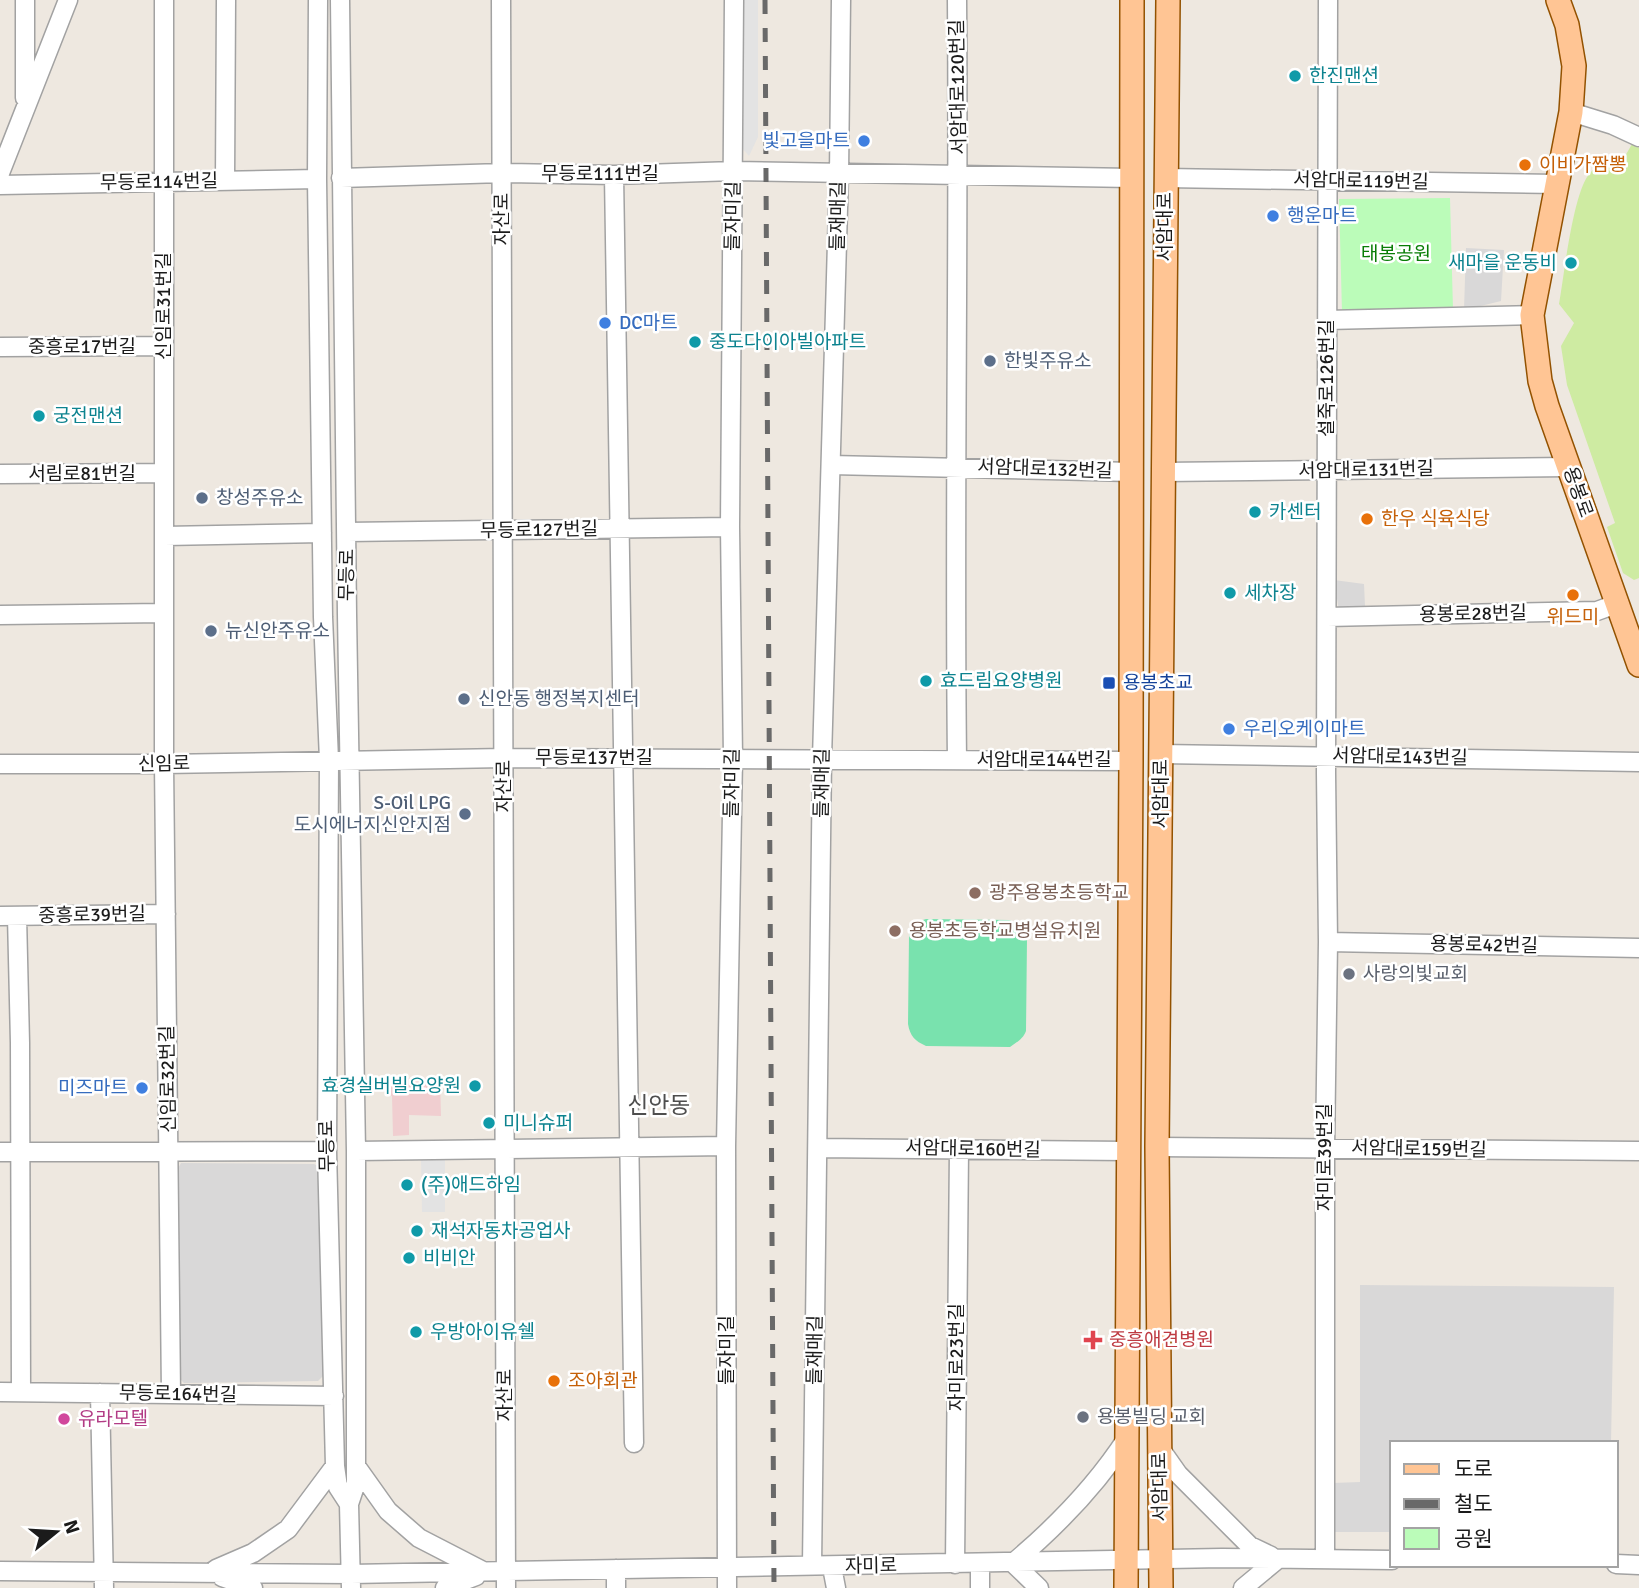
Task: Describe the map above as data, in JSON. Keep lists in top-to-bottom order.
{
  "streets": {
    "main road": ["서암대로", "용봉로"],
    "street": [
      "서암대로120번길",
      "무등로111번길",
      "서암대로119번길",
      "무등로114번길",
      "들자미길",
      "들재매길",
      "자산로",
      "신임로31번길",
      "중흥로17번길",
      "설죽로126번길",
      "서암대로132번길",
      "서암대로131번길",
      "서림로81번길",
      "무등로127번길",
      "무등로",
      "용봉로28번길",
      "서암대로143번길",
      "무등로137번길",
      "서암대로144번길",
      "신임로",
      "중흥로39번길",
      "용봉로42번길",
      "신임로32번길",
      "서암대로160번길",
      "서암대로159번길",
      "자미로39번길",
      "자미로23번길",
      "무등로164번길",
      "자미로"
    ]
  },
  "crossings": [
    ["서암대로120번길", "무등로111번길"],
    ["서암대로120번길", "들재매길"],
    ["서암대로120번길", "서암대로"],
    ["서암대로120번길", "서암대로132번길"],
    ["무등로111번길", "들자미길"],
    ["무등로111번길", "들재매길"],
    ["무등로111번길", "자산로"],
    ["무등로111번길", "무등로"],
    ["서암대로119번길", "서암대로"],
    ["서암대로119번길", "설죽로126번길"],
    ["서암대로119번길", "용봉로"],
    ["무등로114번길", "신임로31번길"],
    ["무등로114번길", "무등로"],
    ["들자미길", "무등로127번길"],
    ["들자미길", "무등로"],
    ["들자미길", "무등로137번길"],
    ["들자미길", "자미로"],
    ["들재매길", "서암대로132번길"],
    ["들재매길", "무등로137번길"],
    ["들재매길", "서암대로144번길"],
    ["들재매길", "서암대로160번길"],
    ["들재매길", "자미로"],
    ["자산로", "무등로127번길"],
    ["자산로", "무등로"],
    ["자산로", "무등로137번길"],
    ["자산로", "자미로"],
    ["서암대로", "서암대로132번길"],
    ["서암대로", "서암대로131번길"],
    ["서암대로", "서암대로143번길"],
    ["서암대로", "서암대로144번길"],
    ["서암대로", "서암대로160번길"],
    ["서암대로", "서암대로159번길"],
    ["서암대로", "자미로"],
    ["신임로31번길", "중흥로17번길"],
    ["신임로31번길", "서림로81번길"],
    ["신임로31번길", "무등로"],
    ["신임로31번길", "신임로"],
    ["신임로31번길", "신임로32번길"],
    ["설죽로126번길", "서암대로131번길"],
    ["설죽로126번길", "용봉로28번길"],
    ["설죽로126번길", "서암대로143번길"],
    ["설죽로126번길", "자미로39번길"],
    ["서암대로132번길", "서암대로144번길"],
    ["서암대로131번길", "용봉로"],
    ["용봉로", "용봉로28번길"],
    ["무등로127번길", "무등로"],
    ["무등로", "무등로137번길"],
    ["무등로", "신임로"],
    ["무등로", "무등로164번길"],
    ["무등로", "자미로"],
    ["서암대로143번길", "자미로39번길"],
    ["무등로137번길", "서암대로144번길"],
    ["무등로137번길", "신임로"],
    ["신임로", "신임로32번길"],
    ["중흥로39번길", "신임로32번길"],
    ["중흥로39번길", "무등로164번길"],
    ["용봉로42번길", "자미로39번길"],
    ["신임로32번길", "무등로164번길"],
    ["서암대로160번길", "자미로23번길"],
    ["서암대로159번길", "자미로39번길"],
    ["자미로39번길", "자미로"],
    ["자미로23번길", "자미로"]
  ],
  "districts": ["신안동"],
  "parks": ["태봉공원"],
  "places": {
    "other": [
      "한진맨션",
      "빛고을마트",
      "이비가짬뽕",
      "행운마트",
      "새마을 운동비",
      "DC마트",
      "중도다이아빌아파트",
      "한빛주유소",
      "궁전맨션",
      "창성주유소",
      "카센터",
      "한우 식육식당",
      "세차장",
      "위드미",
      "뉴신안주유소",
      "효드림요양병원",
      "신안동 행정복지센터",
      "우리오케이마트",
      "S-Oil LPG 도시에너지신안지점",
      "광주용봉초등학교",
      "용봉초등학교병설유치원",
      "사랑의빛교회",
      "효경실버빌요양원",
      "미즈마트",
      "미니슈퍼",
      "(주)애드하임",
      "재석자동차공업사",
      "비비안",
      "우방아이유쉘",
      "조아회관",
      "용봉빌딩 교회",
      "유라모텔"
    ],
    "transit": ["용봉초교"],
    "health": ["중흥애견병원"]
  },
  "legend": ["도로", "철도", "공원"],
  "north": "right"
}
